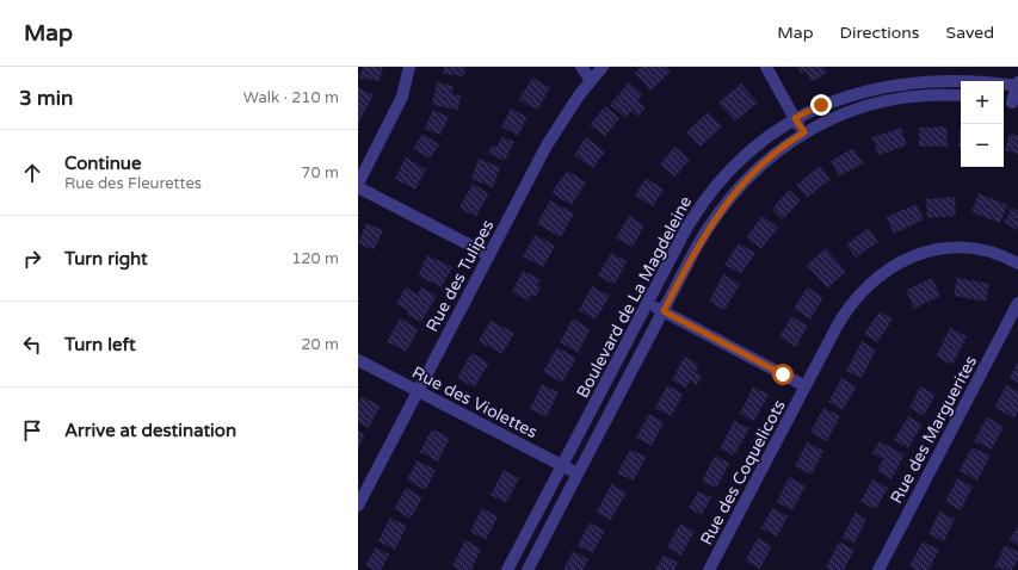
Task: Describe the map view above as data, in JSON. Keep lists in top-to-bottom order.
{
  "streets": {
    "street": [
      "Rue des Tulipes",
      "Boulevard de La Magdeleine",
      "Rue des Violettes",
      "Rue des Marguerites",
      "Rue des Coquelicots"
    ]
  },
  "crossings": [
    ["Rue des Tulipes", "Rue des Violettes"],
    ["Boulevard de La Magdeleine", "Rue des Violettes"]
  ],
  "page": {
    "header": "Map",
    "nav": ["Map", "Directions", "Saved"],
    "heading": ["3 min", "Walk · 210 m"],
    "map_buttons": ["+", "−"],
    "list": [
      ["Continue", "Rue des Fleurettes", "70 m"],
      ["Turn right", "120 m"],
      ["Turn left", "20 m"],
      "Arrive at destination"
    ]
  }
}
